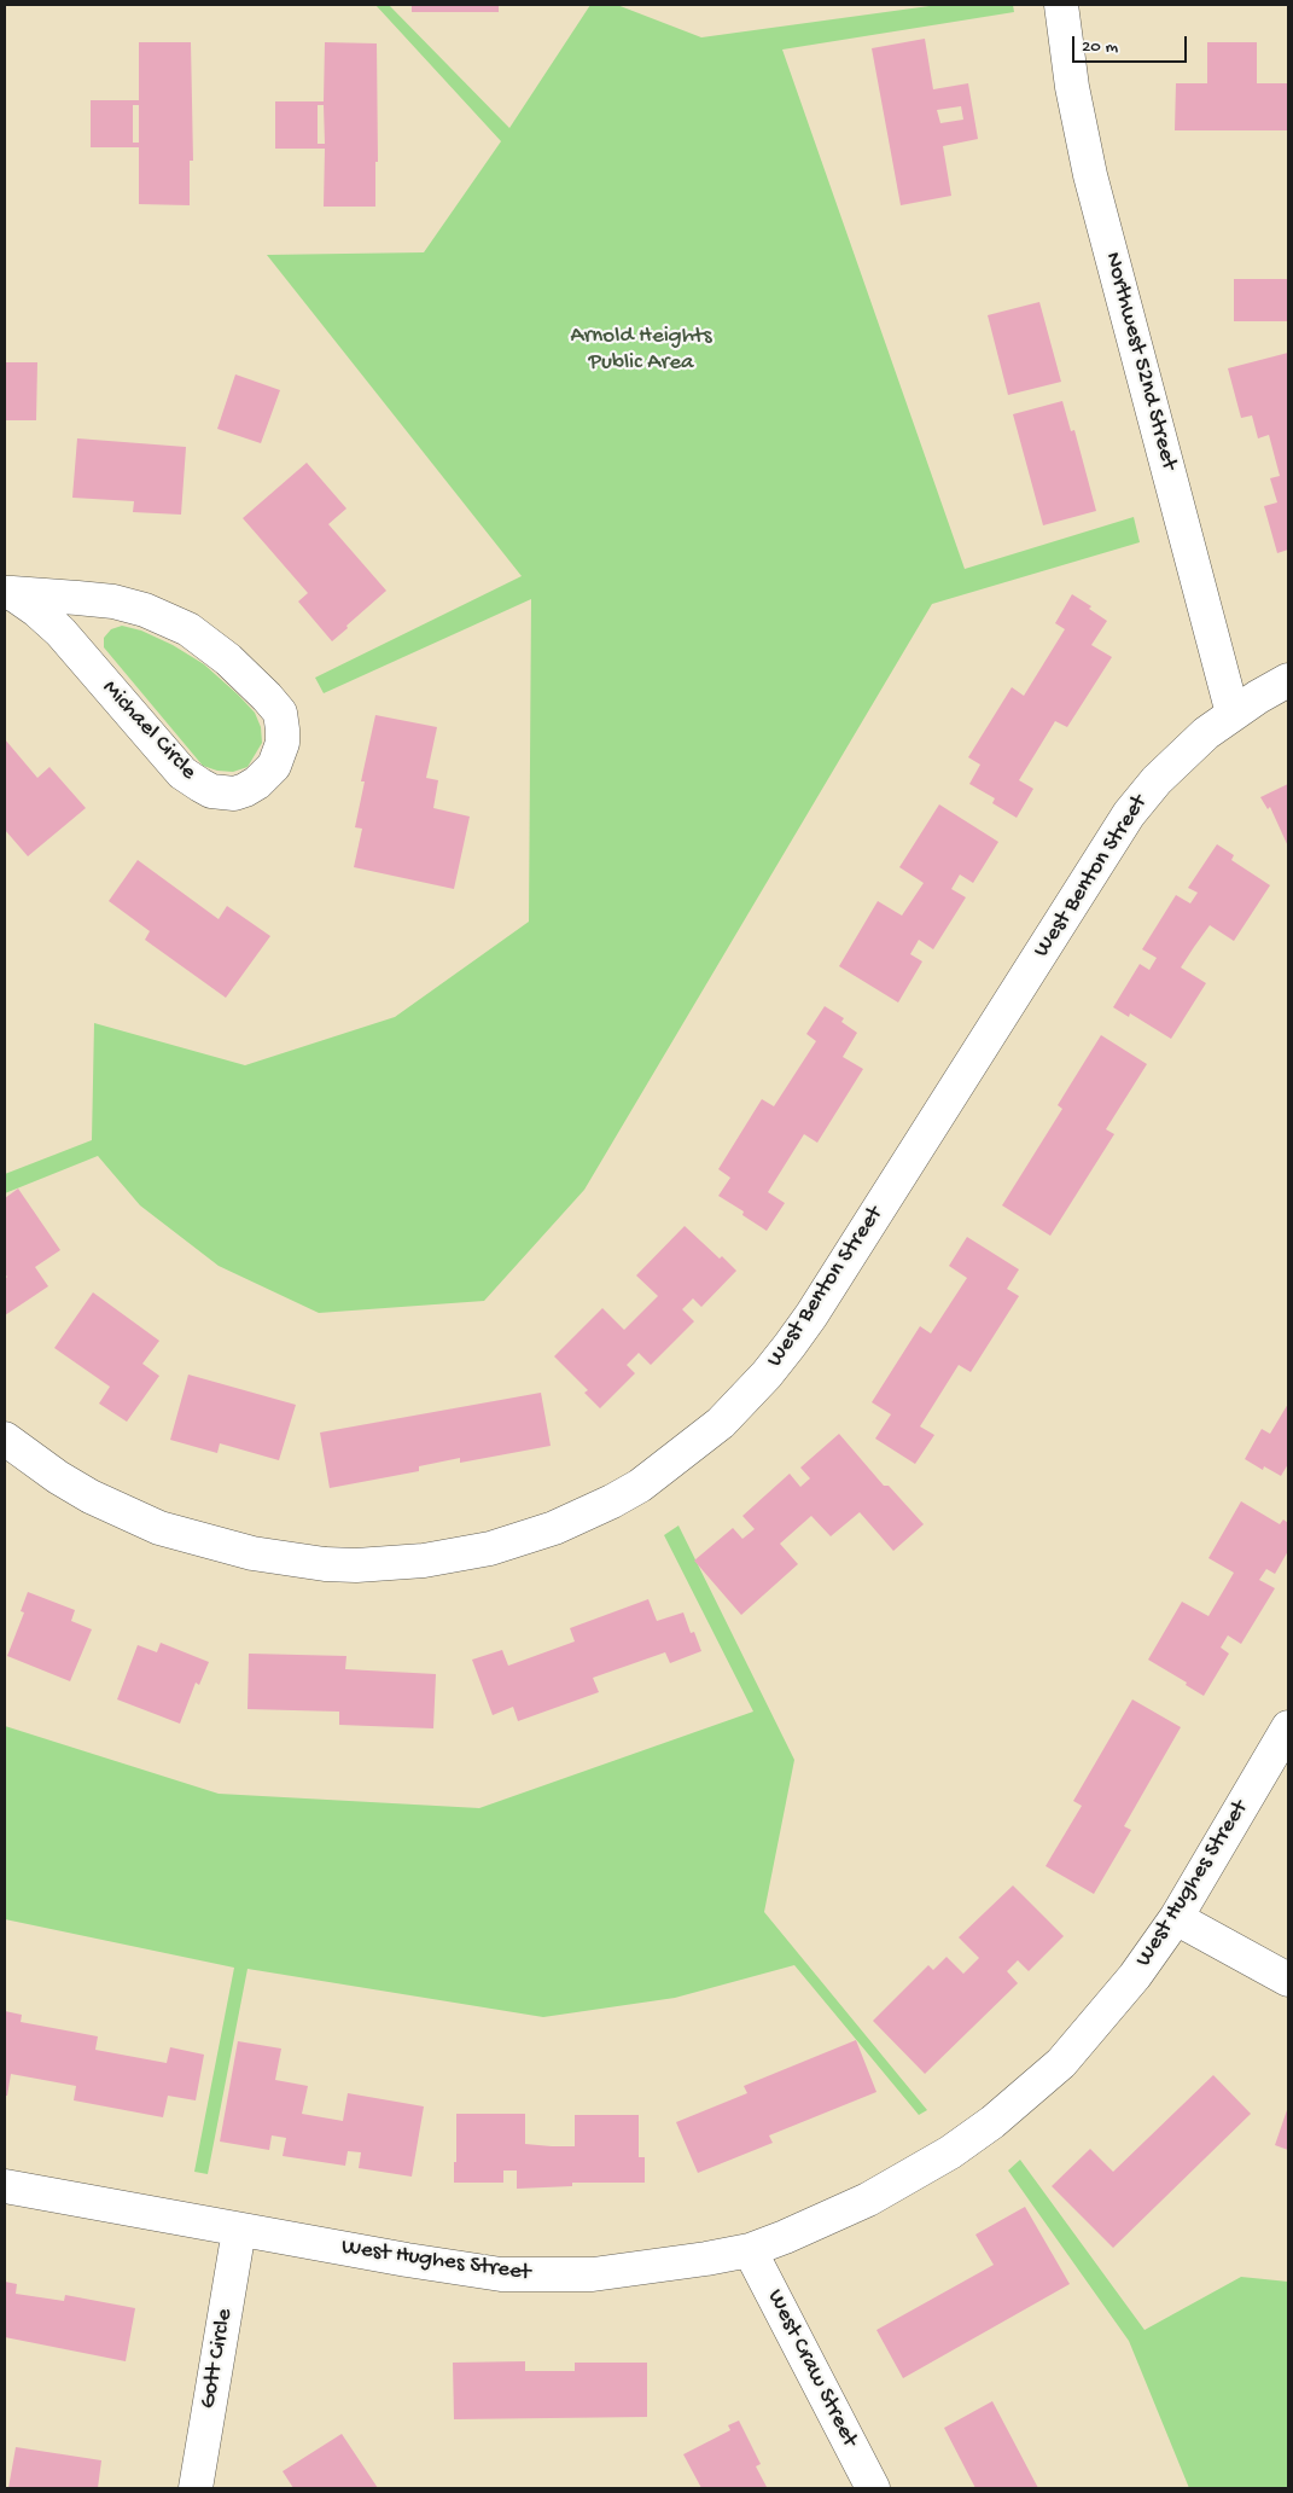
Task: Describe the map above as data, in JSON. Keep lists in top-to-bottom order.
{
  "streets": {
    "street": [
      "Northwest 52nd Street",
      "Michael Circle",
      "West Benton Street",
      "West Hughes Street",
      "Gott Circle",
      "West Craw Street"
    ]
  },
  "crossings": [
    ["Northwest 52nd Street", "West Benton Street"],
    ["West Hughes Street", "Gott Circle"],
    ["West Hughes Street", "West Craw Street"]
  ],
  "parks": ["Arnold Heights Public Area"],
  "scale_bar": "20 m"
}
